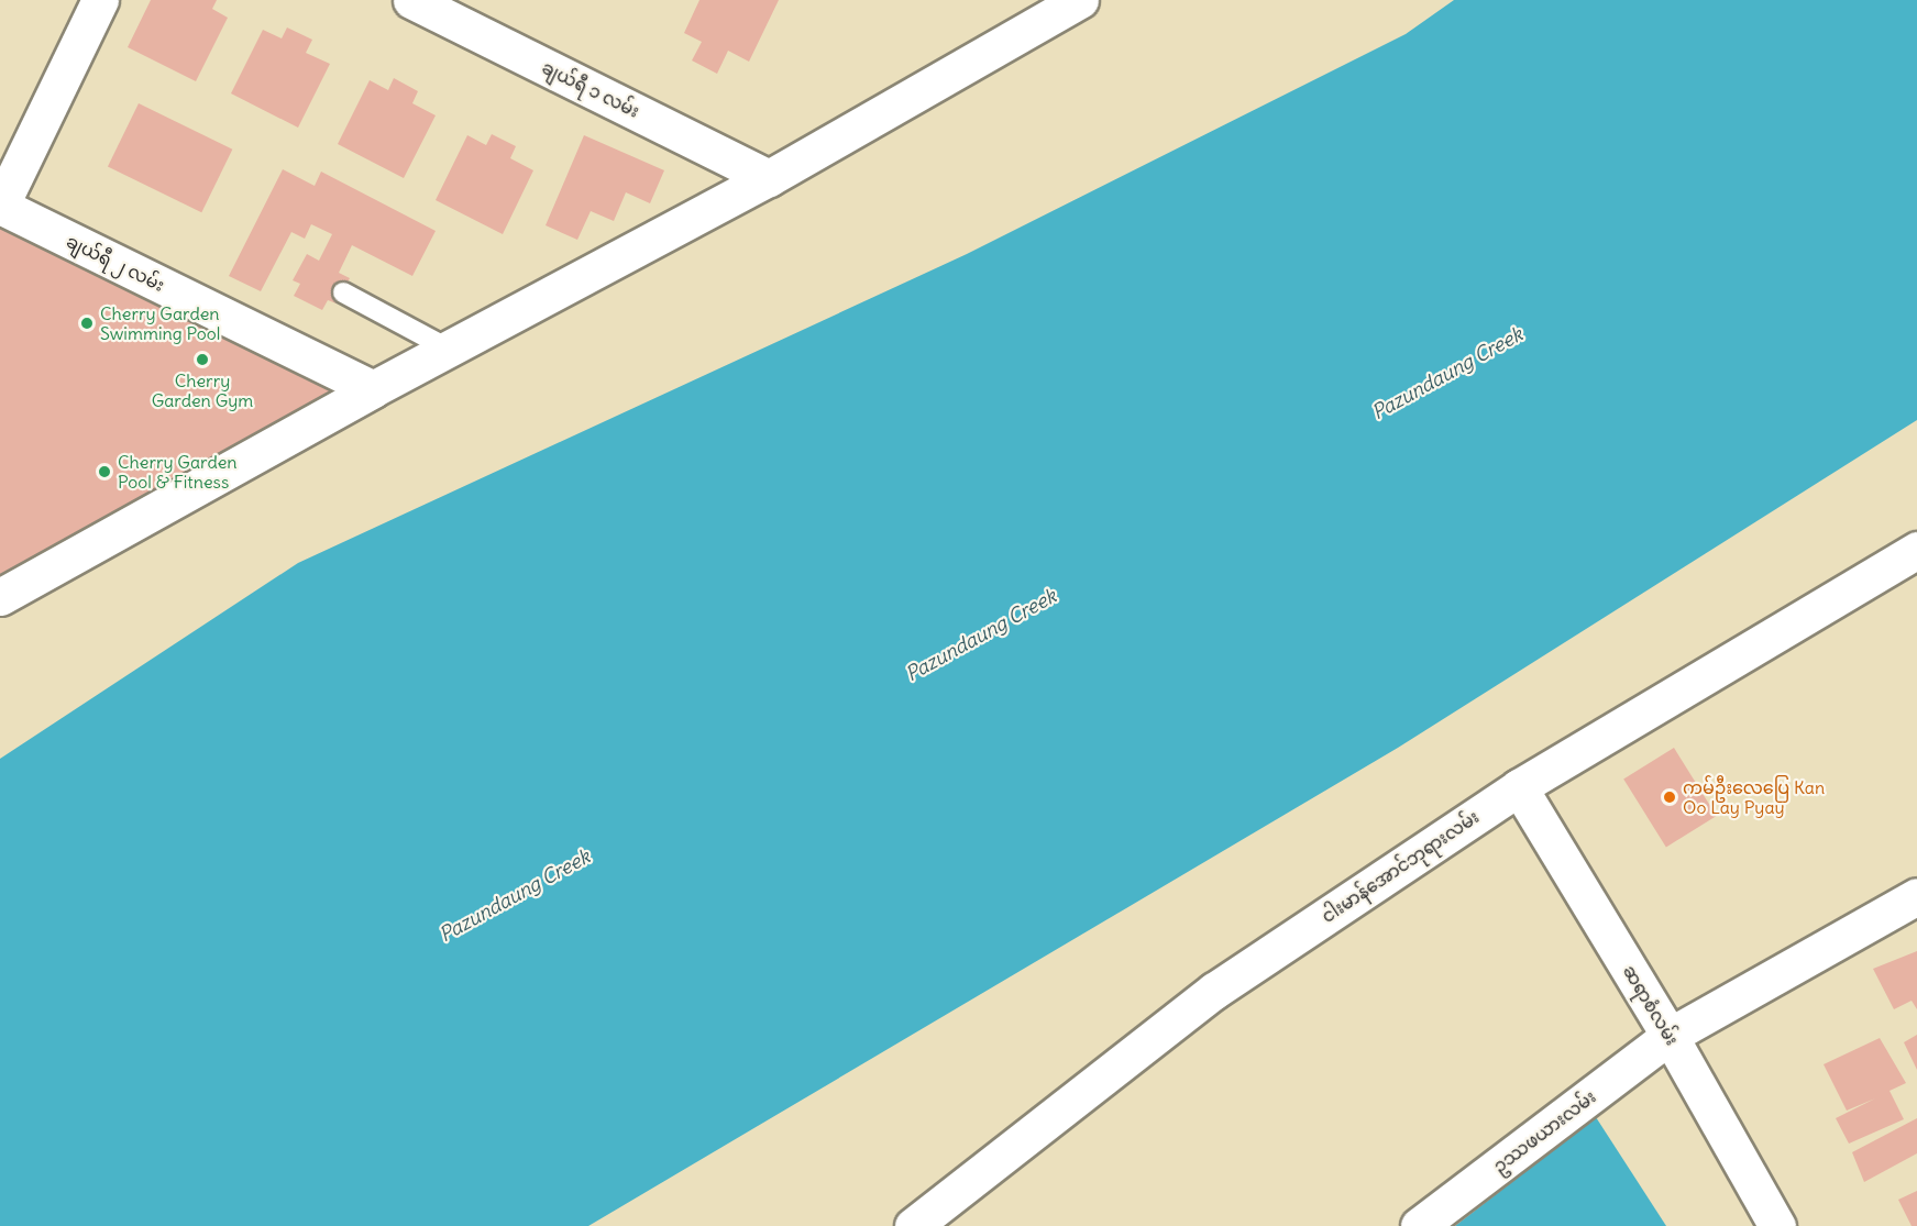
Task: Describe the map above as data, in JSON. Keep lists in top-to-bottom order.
{
  "streets": {
    "street": [
      "ချယ်ရီ ၁ လမ်း",
      "ချယ်ရီ ၂ လမ်း",
      "ငါးမာန်အောင်ဘုရားလမ်း",
      "ဆရာစံလမ်း",
      "ဥဿဖယားလမ်း"
    ]
  },
  "crossings": [
    ["ငါးမာန်အောင်ဘုရားလမ်း", "ဆရာစံလမ်း"],
    ["ဆရာစံလမ်း", "ဥဿဖယားလမ်း"]
  ],
  "water": ["Pazundaung Creek"],
  "places": [
    "Cherry Garden Swimming Pool",
    "Cherry Garden Gym",
    "Cherry Garden Pool & Fitness",
    "ကမ်ဦးလေပြေ Kan Oo Lay Pyay"
  ]
}
